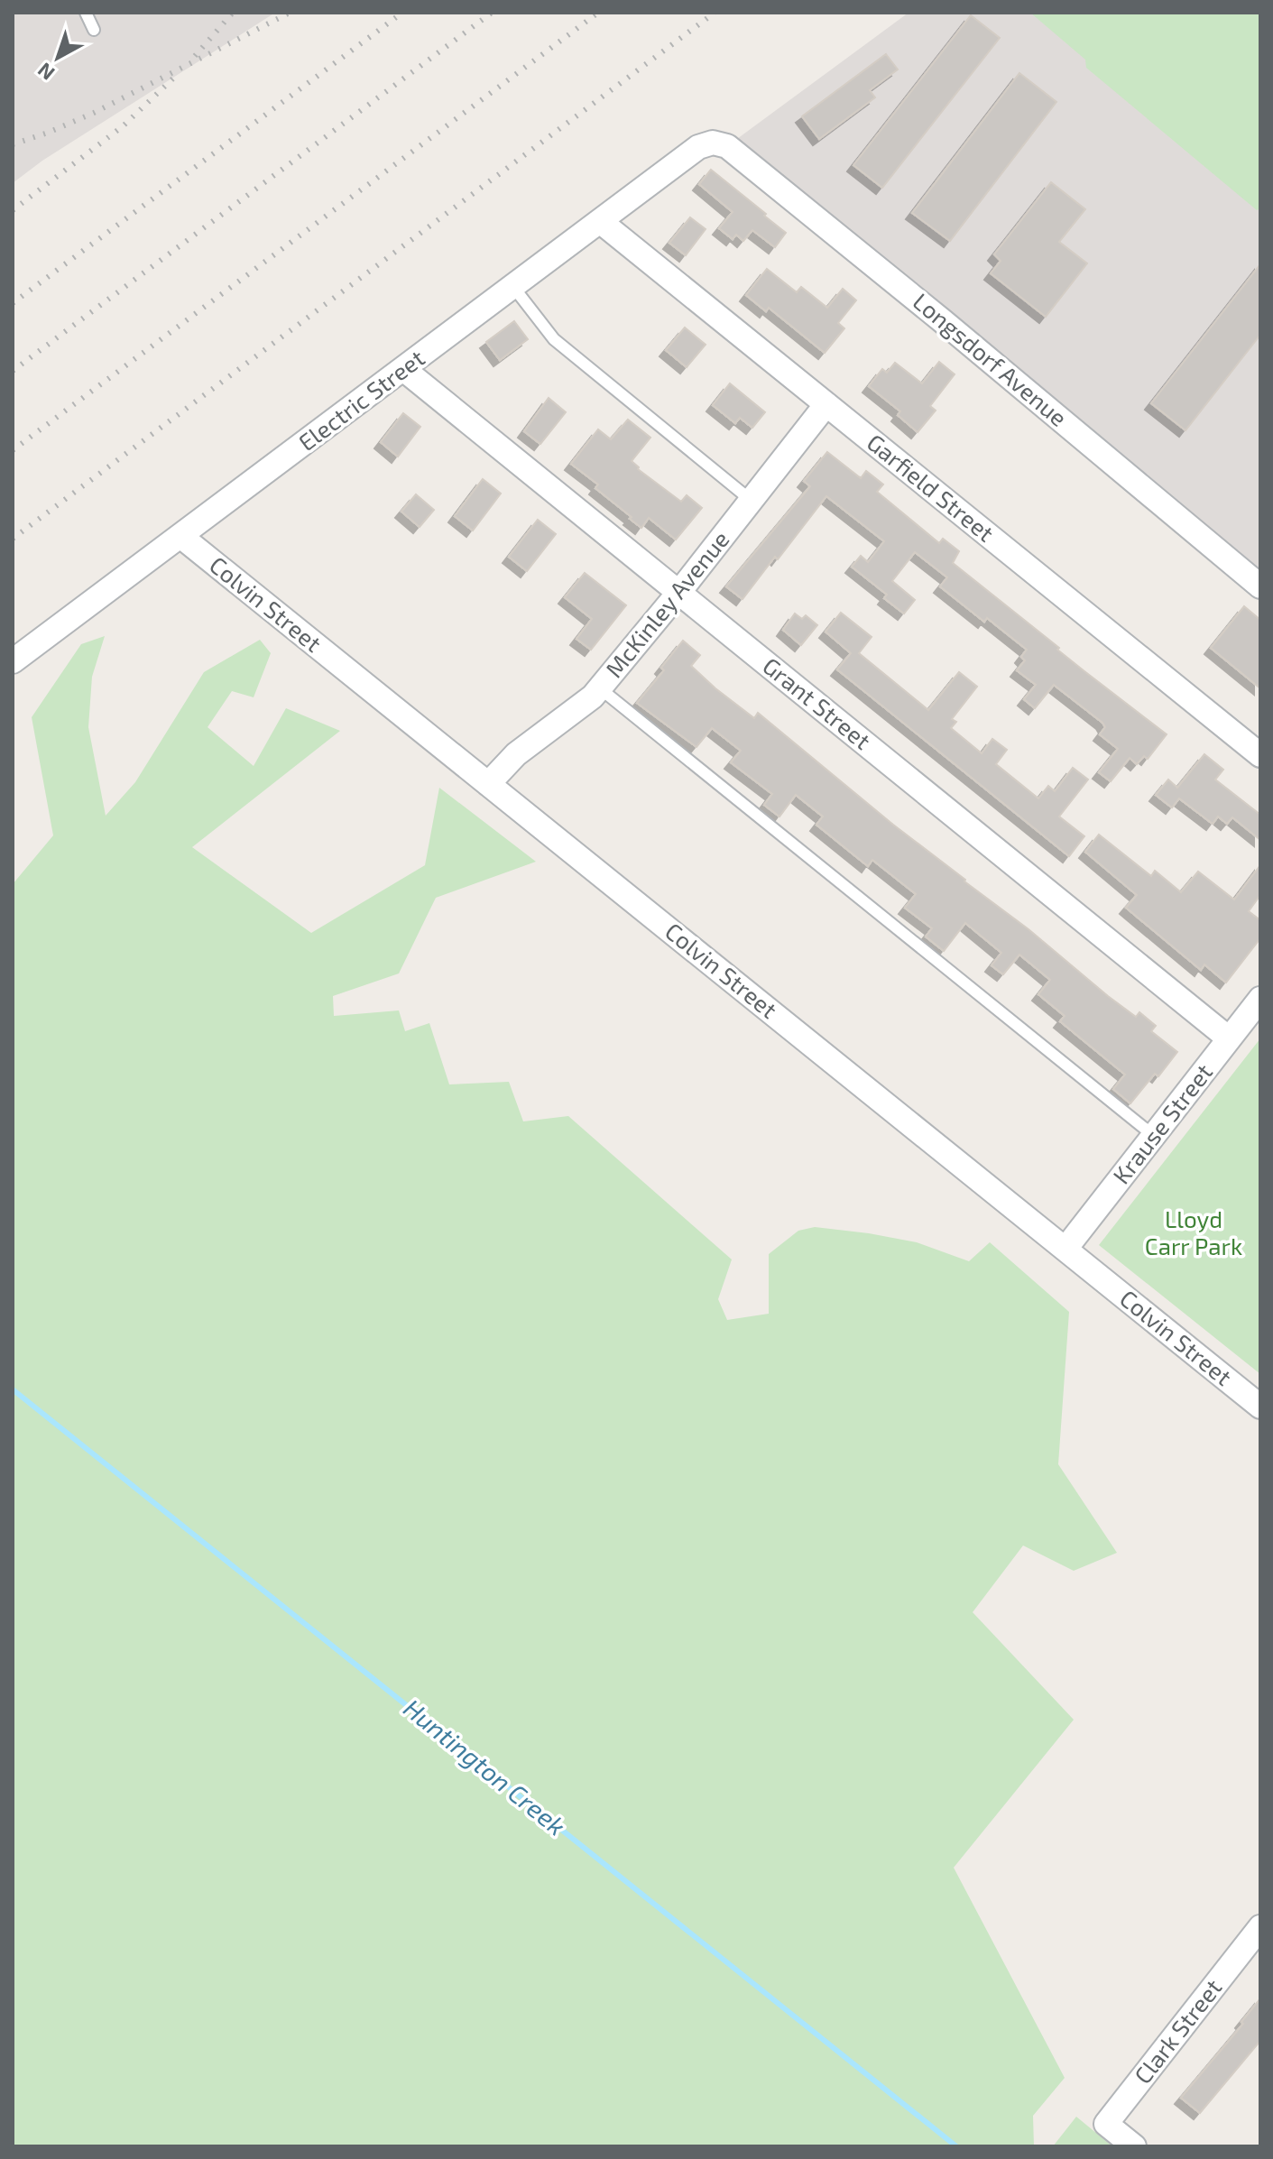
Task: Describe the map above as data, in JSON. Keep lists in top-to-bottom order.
{
  "streets": {
    "street": [
      "Longsdorf Avenue",
      "Electric Street",
      "Garfield Street",
      "Colvin Street",
      "McKinley Avenue",
      "Grant Street",
      "Krause Street",
      "Clark Street"
    ]
  },
  "crossings": [
    ["Longsdorf Avenue", "Electric Street"],
    ["Electric Street", "Garfield Street"],
    ["Electric Street", "Colvin Street"],
    ["Electric Street", "Grant Street"],
    ["Garfield Street", "McKinley Avenue"],
    ["Colvin Street", "McKinley Avenue"],
    ["Colvin Street", "Krause Street"],
    ["McKinley Avenue", "Grant Street"],
    ["Grant Street", "Krause Street"]
  ],
  "water": ["Huntington Creek"],
  "parks": ["Lloyd Carr Park"],
  "north": "bottom left"
}
